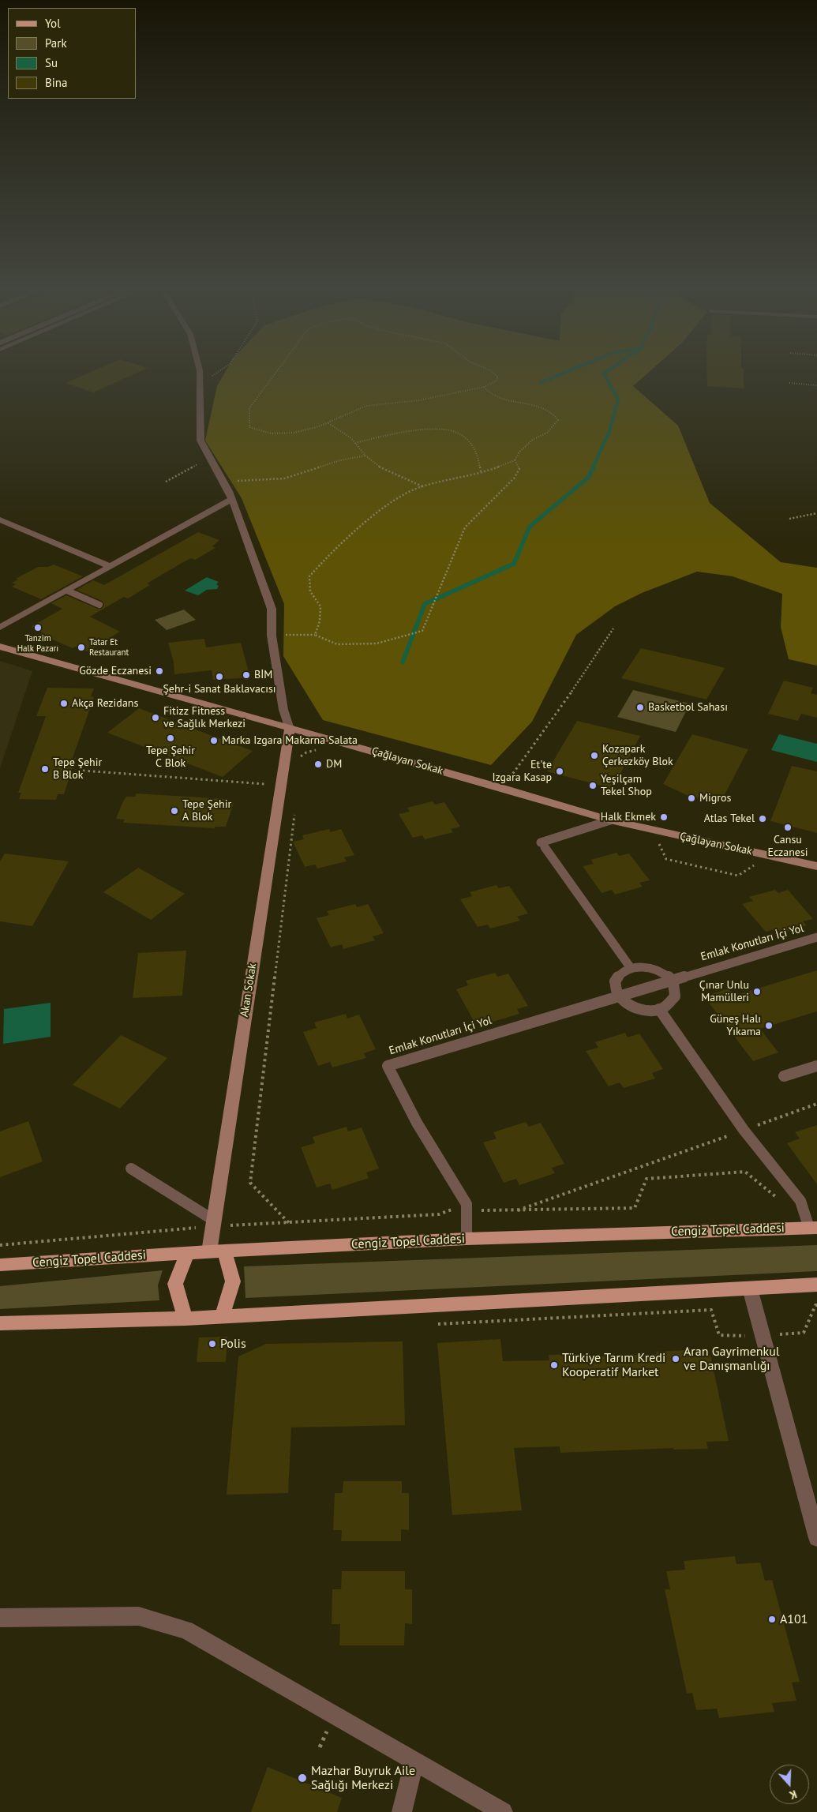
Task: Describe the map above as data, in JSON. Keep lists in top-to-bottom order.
{
  "streets": {
    "main road": ["Cengiz Topel Caddesi"],
    "street": ["Çağlayan Sokak", "Akan Sokak"],
    "lane": ["Emlak Konutları İçi Yol"]
  },
  "crossings": [
    ["Çağlayan Sokak", "Akan Sokak"],
    ["Akan Sokak", "Cengiz Topel Caddesi"]
  ],
  "places": [
    "Tanzim Halk Pazarı",
    "Tatar Et Restaurant",
    "Gözde Eczanesi",
    "BİM",
    "Şehr-i Sanat Baklavacısı",
    "Akça Rezidans",
    "Basketbol Sahası",
    "Fitizz Fitness ve Sağlık Merkezi",
    "Tepe Şehir C Blok",
    "Marka Izgara Makarna Salata",
    "Kozapark Çerkezköy Blok",
    "DM",
    "Tepe Şehir B Blok",
    "Et'te Izgara Kasap",
    "Yeşilçam Tekel Shop",
    "Migros",
    "Tepe Şehir A Blok",
    "Halk Ekmek",
    "Atlas Tekel",
    "Cansu Eczanesi",
    "Çınar Unlu Mamülleri",
    "Güneş Halı Yıkama",
    "Polis",
    "Aran Gayrimenkul ve Danışmanlığı",
    "Türkiye Tarım Kredi Kooperatif Market",
    "A101",
    "Mazhar Buyruk Aile Sağlığı Merkezi"
  ],
  "legend": [
    "Yol",
    "Park",
    "Su",
    "Bina"
  ],
  "north": "bottom"
}
